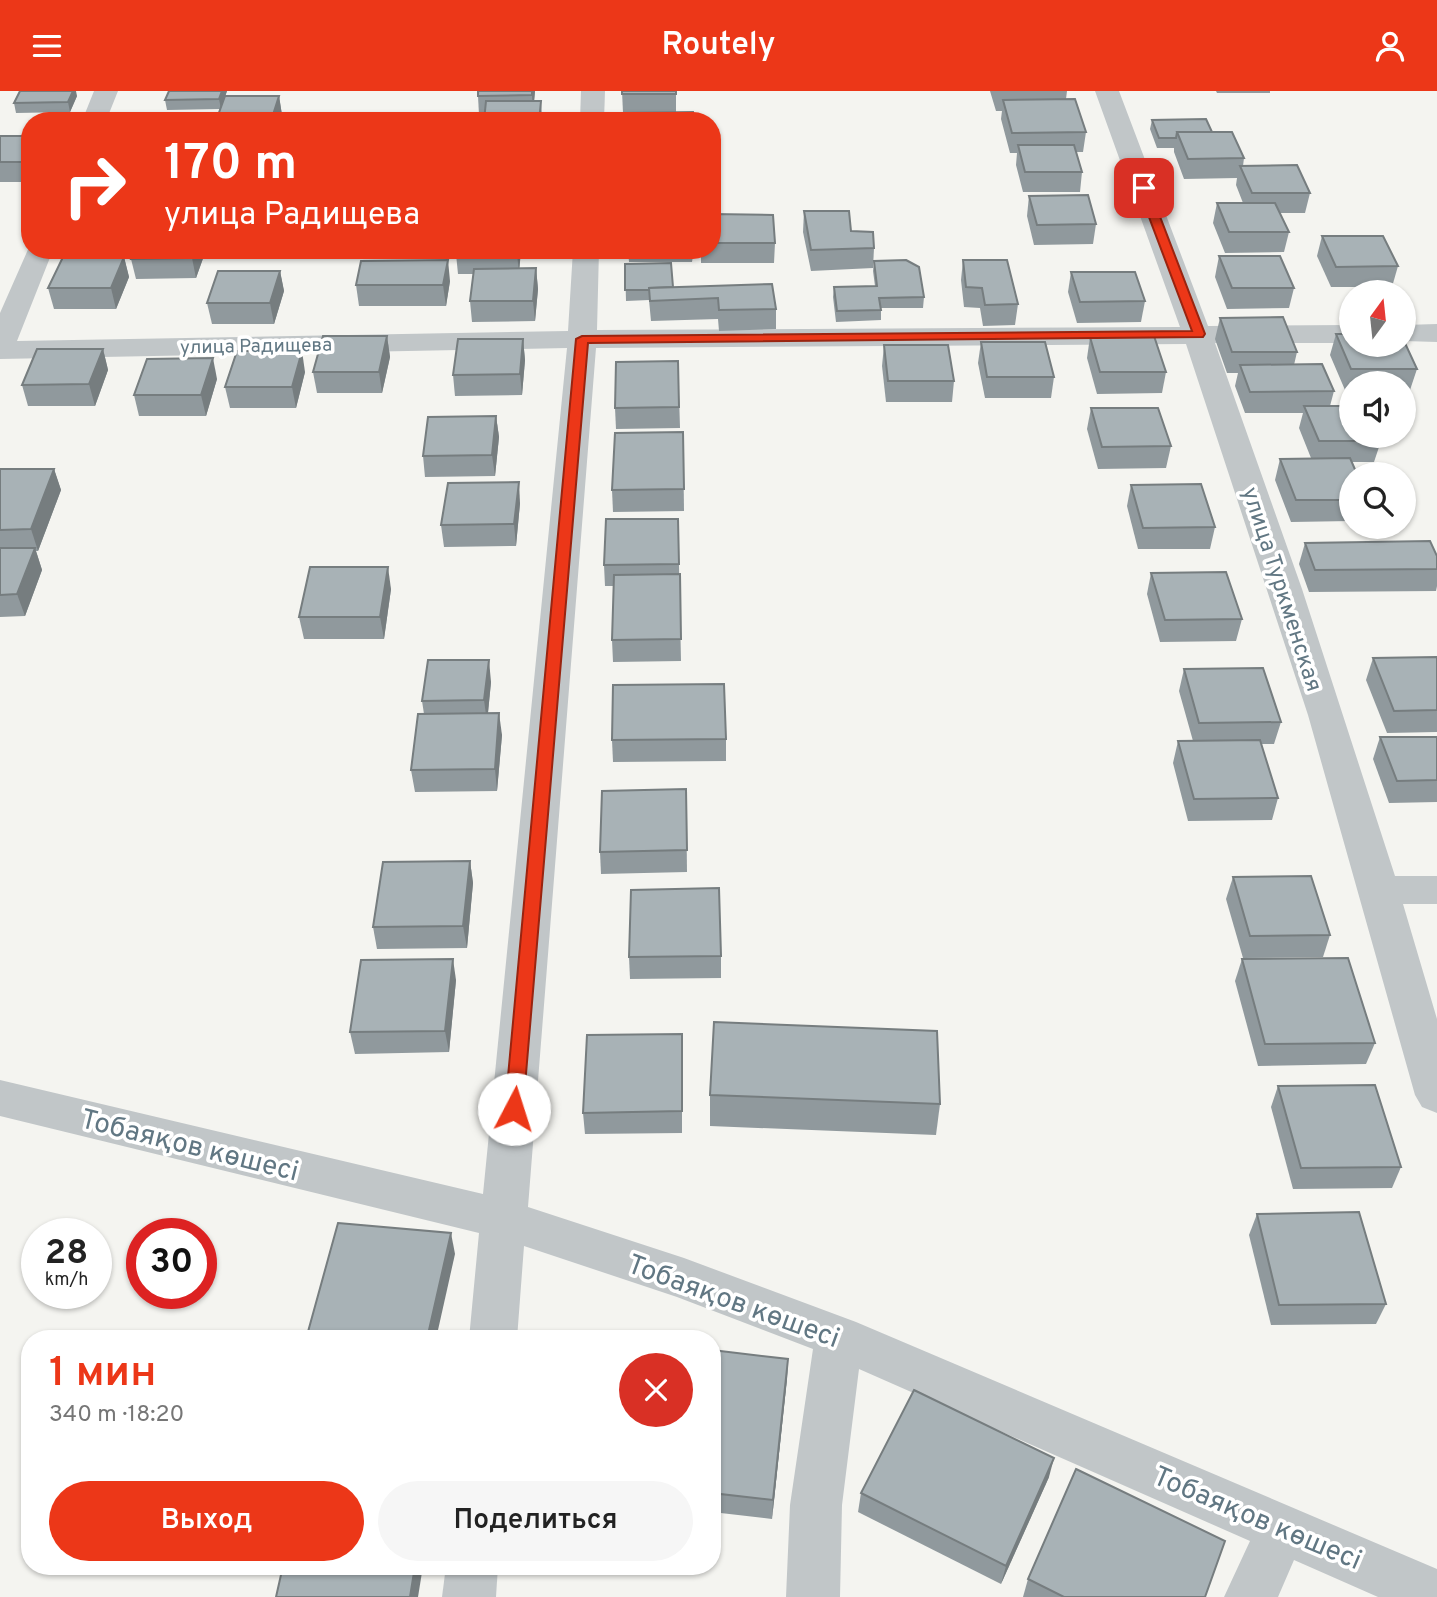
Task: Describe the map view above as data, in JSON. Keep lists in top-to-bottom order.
{
  "streets": {
    "street": ["улица Радищева", "улица Туркменская", "Тобаяқов көшесі"]
  },
  "crossings": [
    ["улица Радищева", "улица Туркменская"]
  ],
  "north": "top",
  "page": {
    "header": "Routely",
    "turn": ["170 m", "улица Радищева"],
    "speed": "28 km/h",
    "limit": "30",
    "heading": ["1 мин", "340 m · 18:20"],
    "buttons": ["Выход", "Поделиться"]
  }
}
